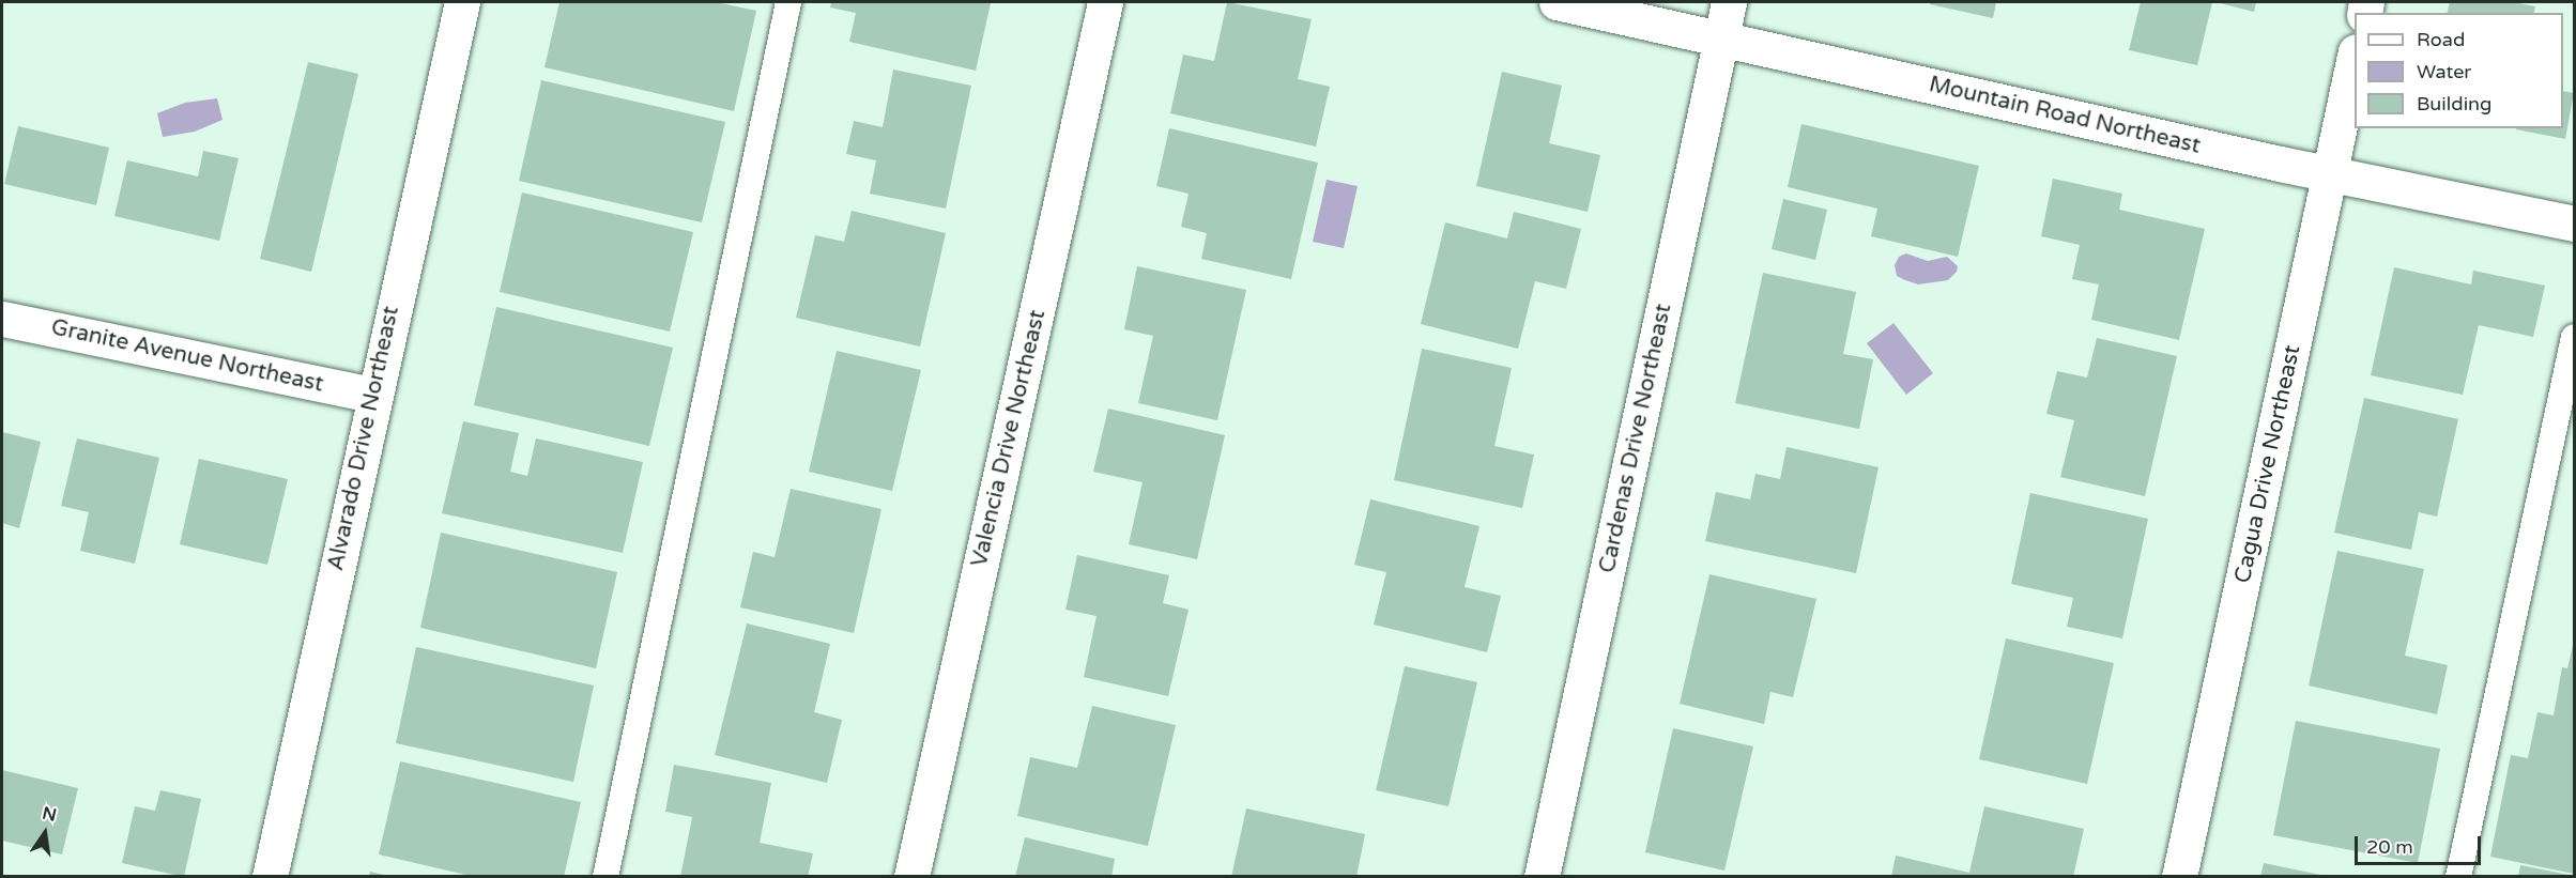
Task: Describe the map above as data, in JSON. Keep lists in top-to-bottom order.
{
  "streets": {
    "street": [
      "Mountain Road Northeast",
      "Granite Avenue Northeast",
      "Alvarado Drive Northeast",
      "Valencia Drive Northeast",
      "Cardenas Drive Northeast",
      "Cagua Drive Northeast"
    ]
  },
  "crossings": [
    ["Mountain Road Northeast", "Cardenas Drive Northeast"],
    ["Mountain Road Northeast", "Cagua Drive Northeast"],
    ["Granite Avenue Northeast", "Alvarado Drive Northeast"]
  ],
  "legend": ["Road", "Water", "Building"],
  "scale_bar": "20 m",
  "north": "top"
}
